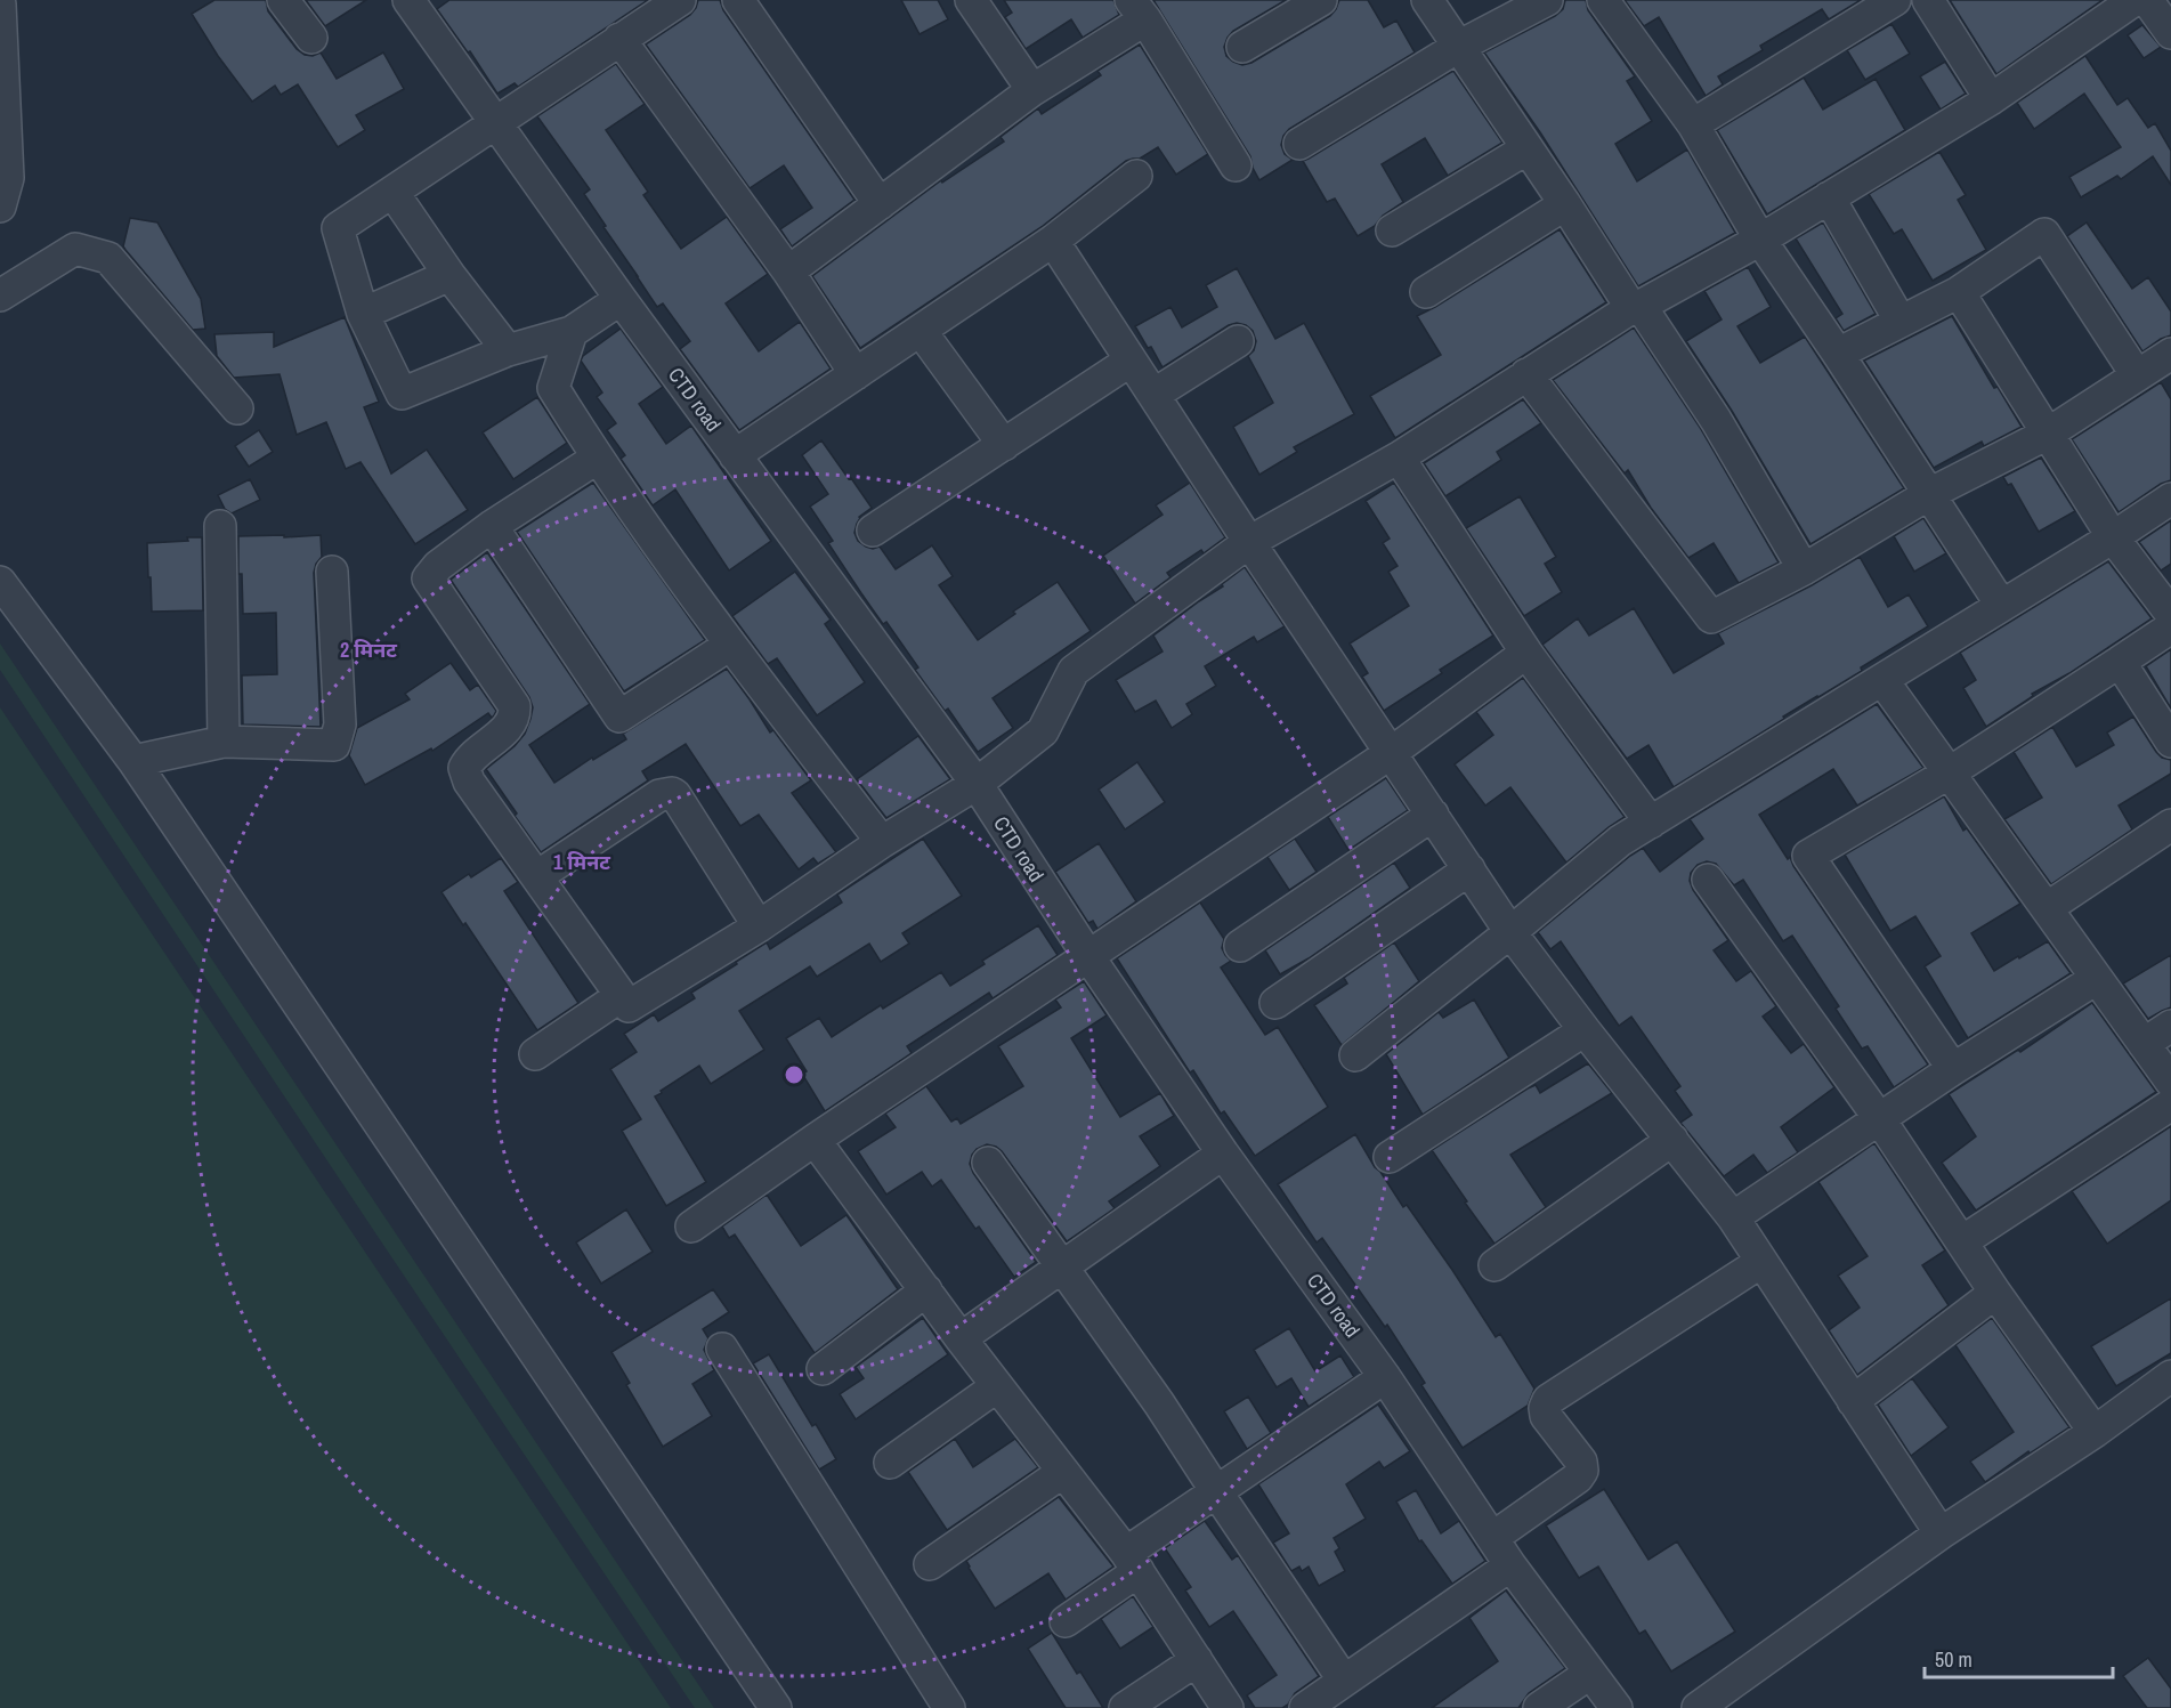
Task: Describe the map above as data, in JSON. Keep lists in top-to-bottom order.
{
  "streets": {
    "street": ["CTD road"]
  },
  "scale_bar": "50 m",
  "rings": ["2 मिनट", "1 मिनट"]
}
